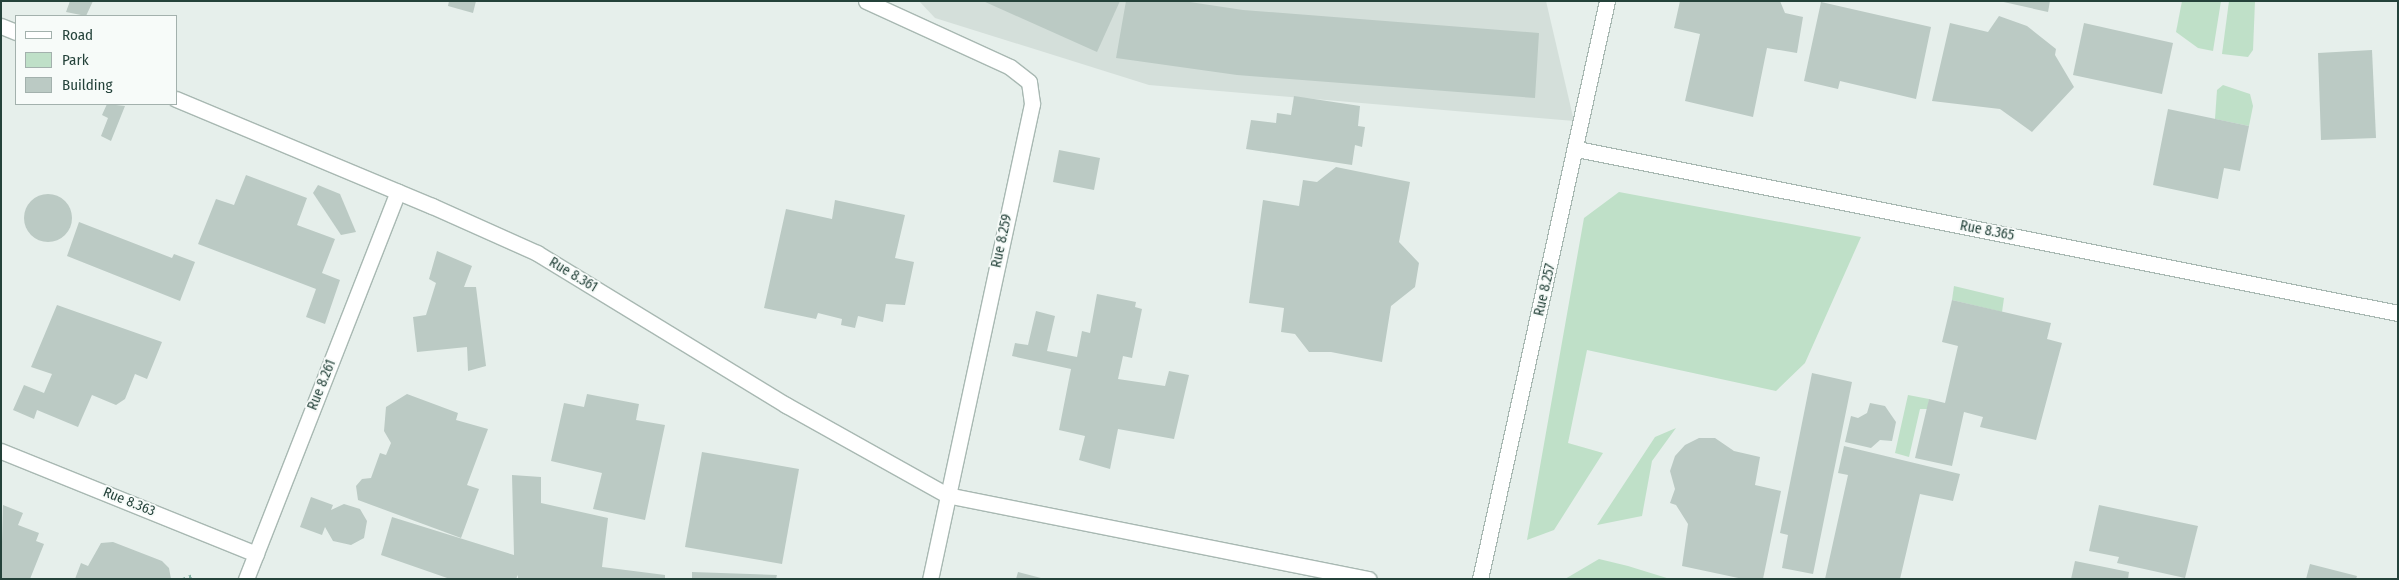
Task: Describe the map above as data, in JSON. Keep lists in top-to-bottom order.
{
  "streets": {
    "street": [
      "Rue 8.365",
      "Rue 8.259",
      "Rue 8.361",
      "Rue 8.257",
      "Rue 8.261",
      "Rue 8.363"
    ]
  },
  "crossings": [
    ["Rue 8.365", "Rue 8.257"],
    ["Rue 8.259", "Rue 8.361"],
    ["Rue 8.361", "Rue 8.261"],
    ["Rue 8.261", "Rue 8.363"]
  ],
  "legend": ["Road", "Park", "Building"]
}
